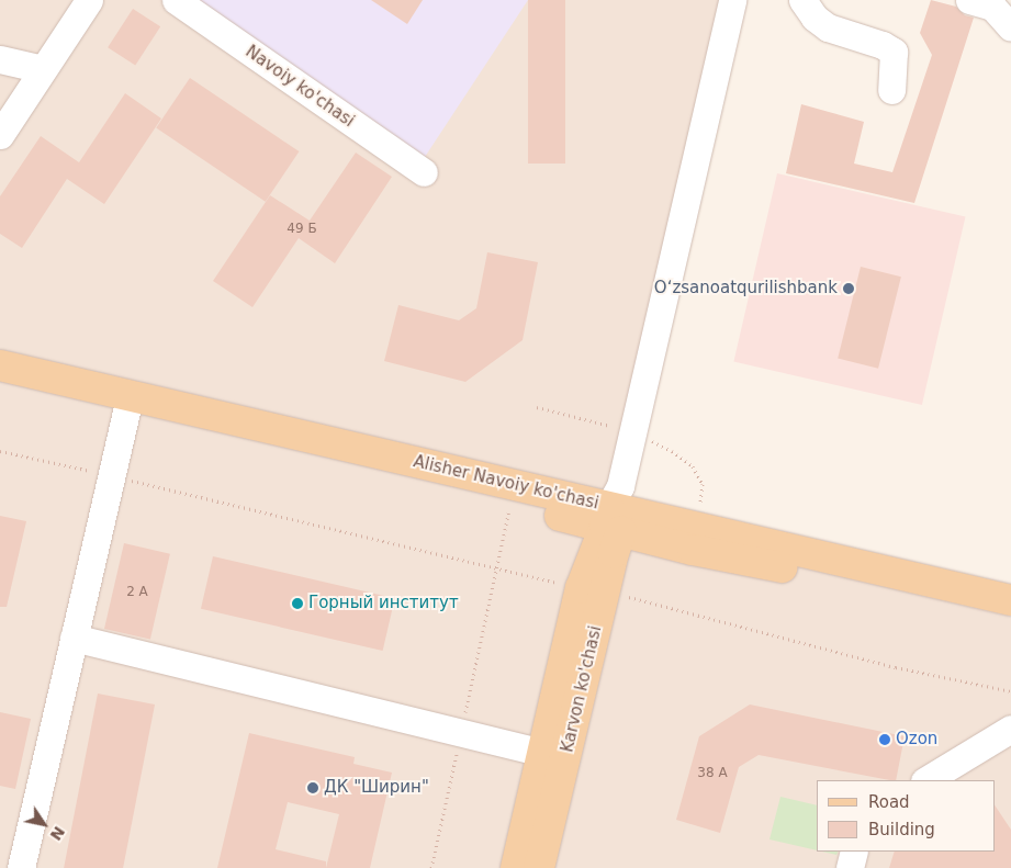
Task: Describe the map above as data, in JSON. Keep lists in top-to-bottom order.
{
  "streets": {
    "main road": ["Alisher Navoiy ko'chasi", "Karvon ko'chasi"],
    "street": ["Navoiy ko'chasi"]
  },
  "crossings": [
    ["Alisher Navoiy ko'chasi", "Karvon ko'chasi"]
  ],
  "places": [
    "Oʻzsanoatqurilishbank",
    "Горный институт",
    "Ozon",
    "ДК \"Ширин\""
  ],
  "house_numbers": ["49 Б", "2 А", "38 А"],
  "legend": ["Road", "Building"],
  "north": "bottom right"
}
